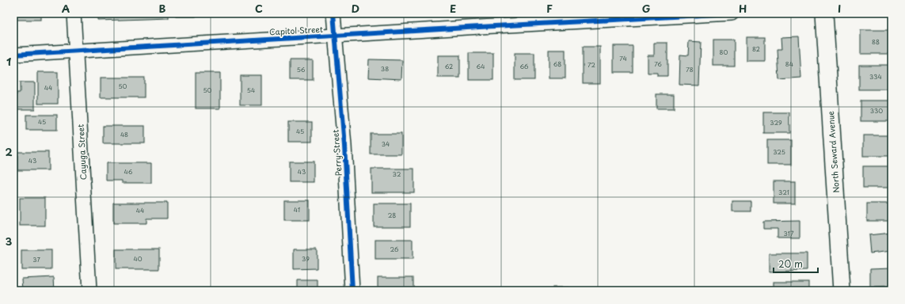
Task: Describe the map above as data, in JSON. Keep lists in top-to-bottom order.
{
  "streets": {
    "street": [
      "Capitol Street",
      "Cayuga Street",
      "North Seward Avenue",
      "Perry Street"
    ]
  },
  "crossings": [
    ["Capitol Street", "Cayuga Street"],
    ["Capitol Street", "Perry Street"]
  ],
  "house_numbers": [
    "88",
    "82",
    "80",
    "74",
    "68",
    "76",
    "84",
    "72",
    "62",
    "64",
    "66",
    "38",
    "56",
    "78",
    "334",
    "50",
    "44",
    "50",
    "54",
    "330",
    "45",
    "329",
    "45",
    "48",
    "34",
    "325",
    "43",
    "46",
    "43",
    "32",
    "321",
    "41",
    "44",
    "28",
    "317",
    "26",
    "40",
    "39",
    "37"
  ],
  "scale_bar": "20 m",
  "grid": {
    "columns": [
      "A",
      "B",
      "C",
      "D",
      "E",
      "F",
      "G",
      "H",
      "I"
    ],
    "rows": ["1", "2", "3"]
  }
}
